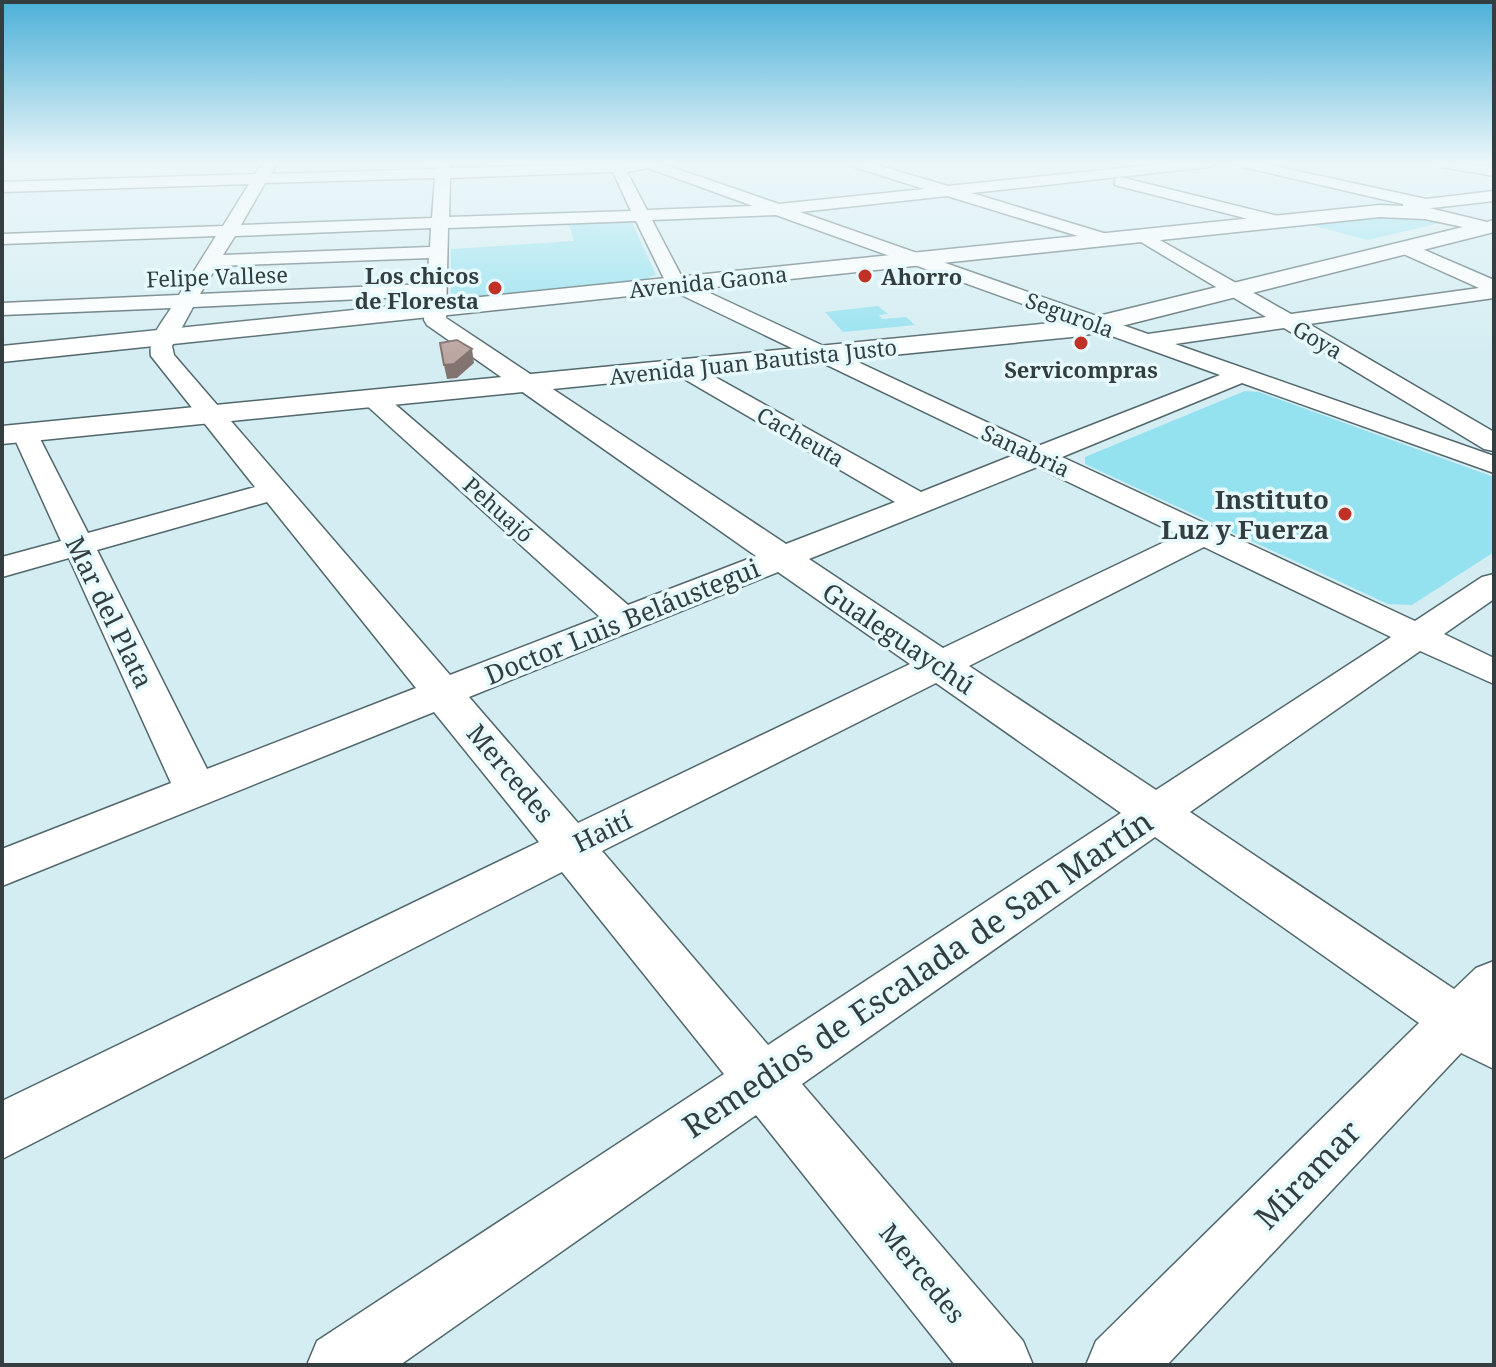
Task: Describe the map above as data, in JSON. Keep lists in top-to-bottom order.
{
  "streets": {
    "main road": ["Avenida Gaona", "Avenida Juan Bautista Justo"],
    "street": [
      "Felipe Vallese",
      "Segurola",
      "Goya",
      "Cacheuta",
      "Sanabria",
      "Pehuajó",
      "Mar del Plata",
      "Doctor Luis Beláustegui",
      "Gualeguaychú",
      "Mercedes",
      "Haití",
      "Remedios de Escalada de San Martín",
      "Miramar"
    ]
  },
  "crossings": [
    ["Felipe Vallese", "Avenida Gaona"],
    ["Felipe Vallese", "Gualeguaychú"],
    ["Avenida Gaona", "Segurola"],
    ["Avenida Gaona", "Goya"],
    ["Avenida Gaona", "Sanabria"],
    ["Avenida Gaona", "Gualeguaychú"],
    ["Avenida Gaona", "Mercedes"],
    ["Segurola", "Avenida Juan Bautista Justo"],
    ["Segurola", "Doctor Luis Beláustegui"],
    ["Goya", "Avenida Juan Bautista Justo"],
    ["Avenida Juan Bautista Justo", "Cacheuta"],
    ["Avenida Juan Bautista Justo", "Sanabria"],
    ["Avenida Juan Bautista Justo", "Pehuajó"],
    ["Avenida Juan Bautista Justo", "Mar del Plata"],
    ["Avenida Juan Bautista Justo", "Gualeguaychú"],
    ["Avenida Juan Bautista Justo", "Mercedes"],
    ["Cacheuta", "Doctor Luis Beláustegui"],
    ["Sanabria", "Doctor Luis Beláustegui"],
    ["Sanabria", "Haití"],
    ["Sanabria", "Remedios de Escalada de San Martín"],
    ["Pehuajó", "Doctor Luis Beláustegui"],
    ["Mar del Plata", "Doctor Luis Beláustegui"],
    ["Doctor Luis Beláustegui", "Gualeguaychú"],
    ["Doctor Luis Beláustegui", "Mercedes"],
    ["Gualeguaychú", "Haití"],
    ["Gualeguaychú", "Remedios de Escalada de San Martín"],
    ["Gualeguaychú", "Miramar"],
    ["Mercedes", "Haití"],
    ["Mercedes", "Remedios de Escalada de San Martín"]
  ],
  "places": [
    "Ahorro",
    "Los chicos de Floresta",
    "Servicompras",
    "Instituto Luz y Fuerza"
  ]
}
